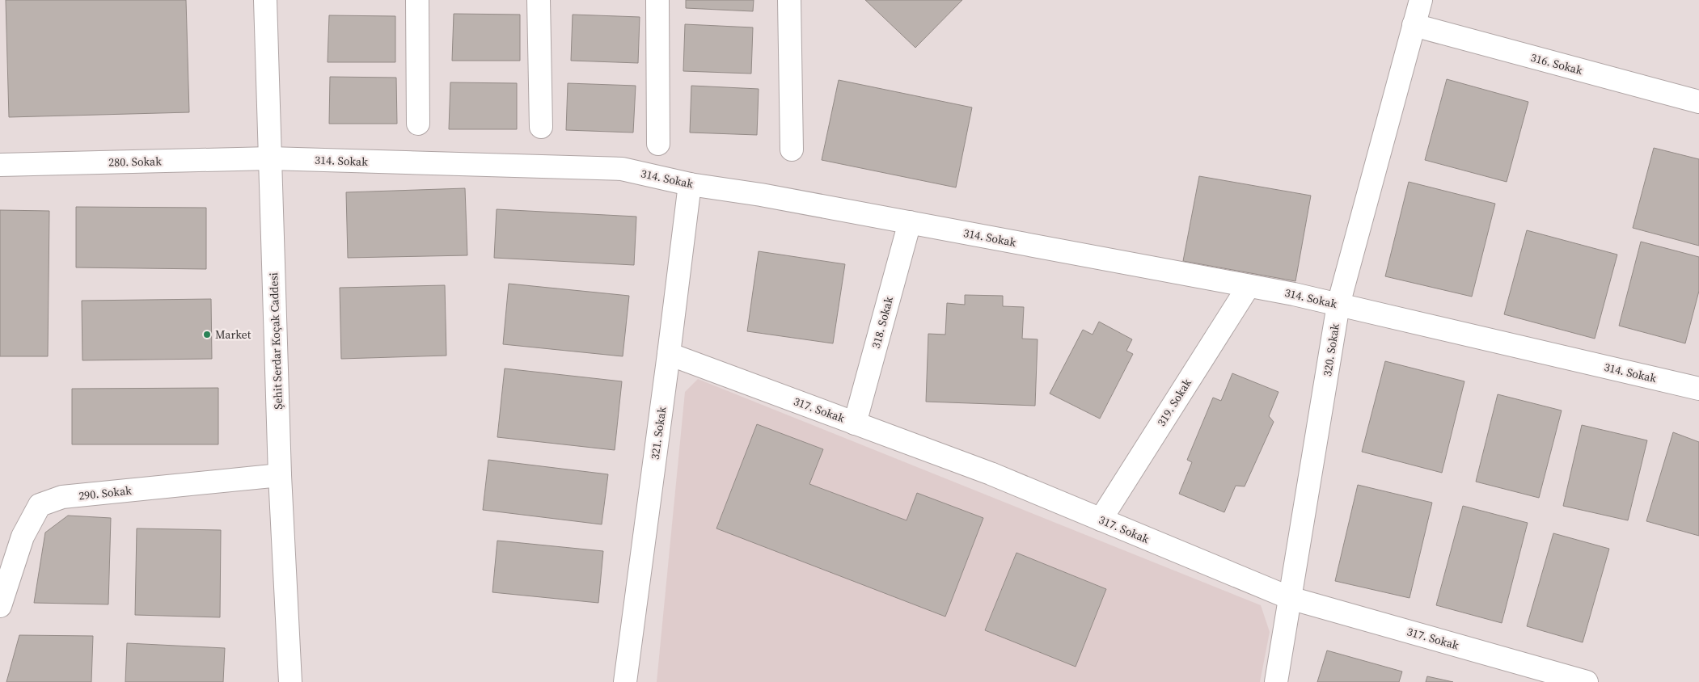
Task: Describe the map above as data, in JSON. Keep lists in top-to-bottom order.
{
  "streets": {
    "street": [
      "316. Sokak",
      "314. Sokak",
      "280. Sokak",
      "318. Sokak",
      "Şehit Serdar Koçak Caddesi",
      "320. Sokak",
      "319. Sokak",
      "317. Sokak",
      "321. Sokak",
      "290. Sokak"
    ]
  },
  "crossings": [
    ["316. Sokak", "320. Sokak"],
    ["314. Sokak", "280. Sokak"],
    ["314. Sokak", "318. Sokak"],
    ["314. Sokak", "Şehit Serdar Koçak Caddesi"],
    ["314. Sokak", "320. Sokak"],
    ["314. Sokak", "319. Sokak"],
    ["314. Sokak", "321. Sokak"],
    ["280. Sokak", "Şehit Serdar Koçak Caddesi"],
    ["318. Sokak", "317. Sokak"],
    ["Şehit Serdar Koçak Caddesi", "290. Sokak"],
    ["320. Sokak", "317. Sokak"],
    ["319. Sokak", "317. Sokak"],
    ["317. Sokak", "321. Sokak"]
  ],
  "places": ["Market"]
}
